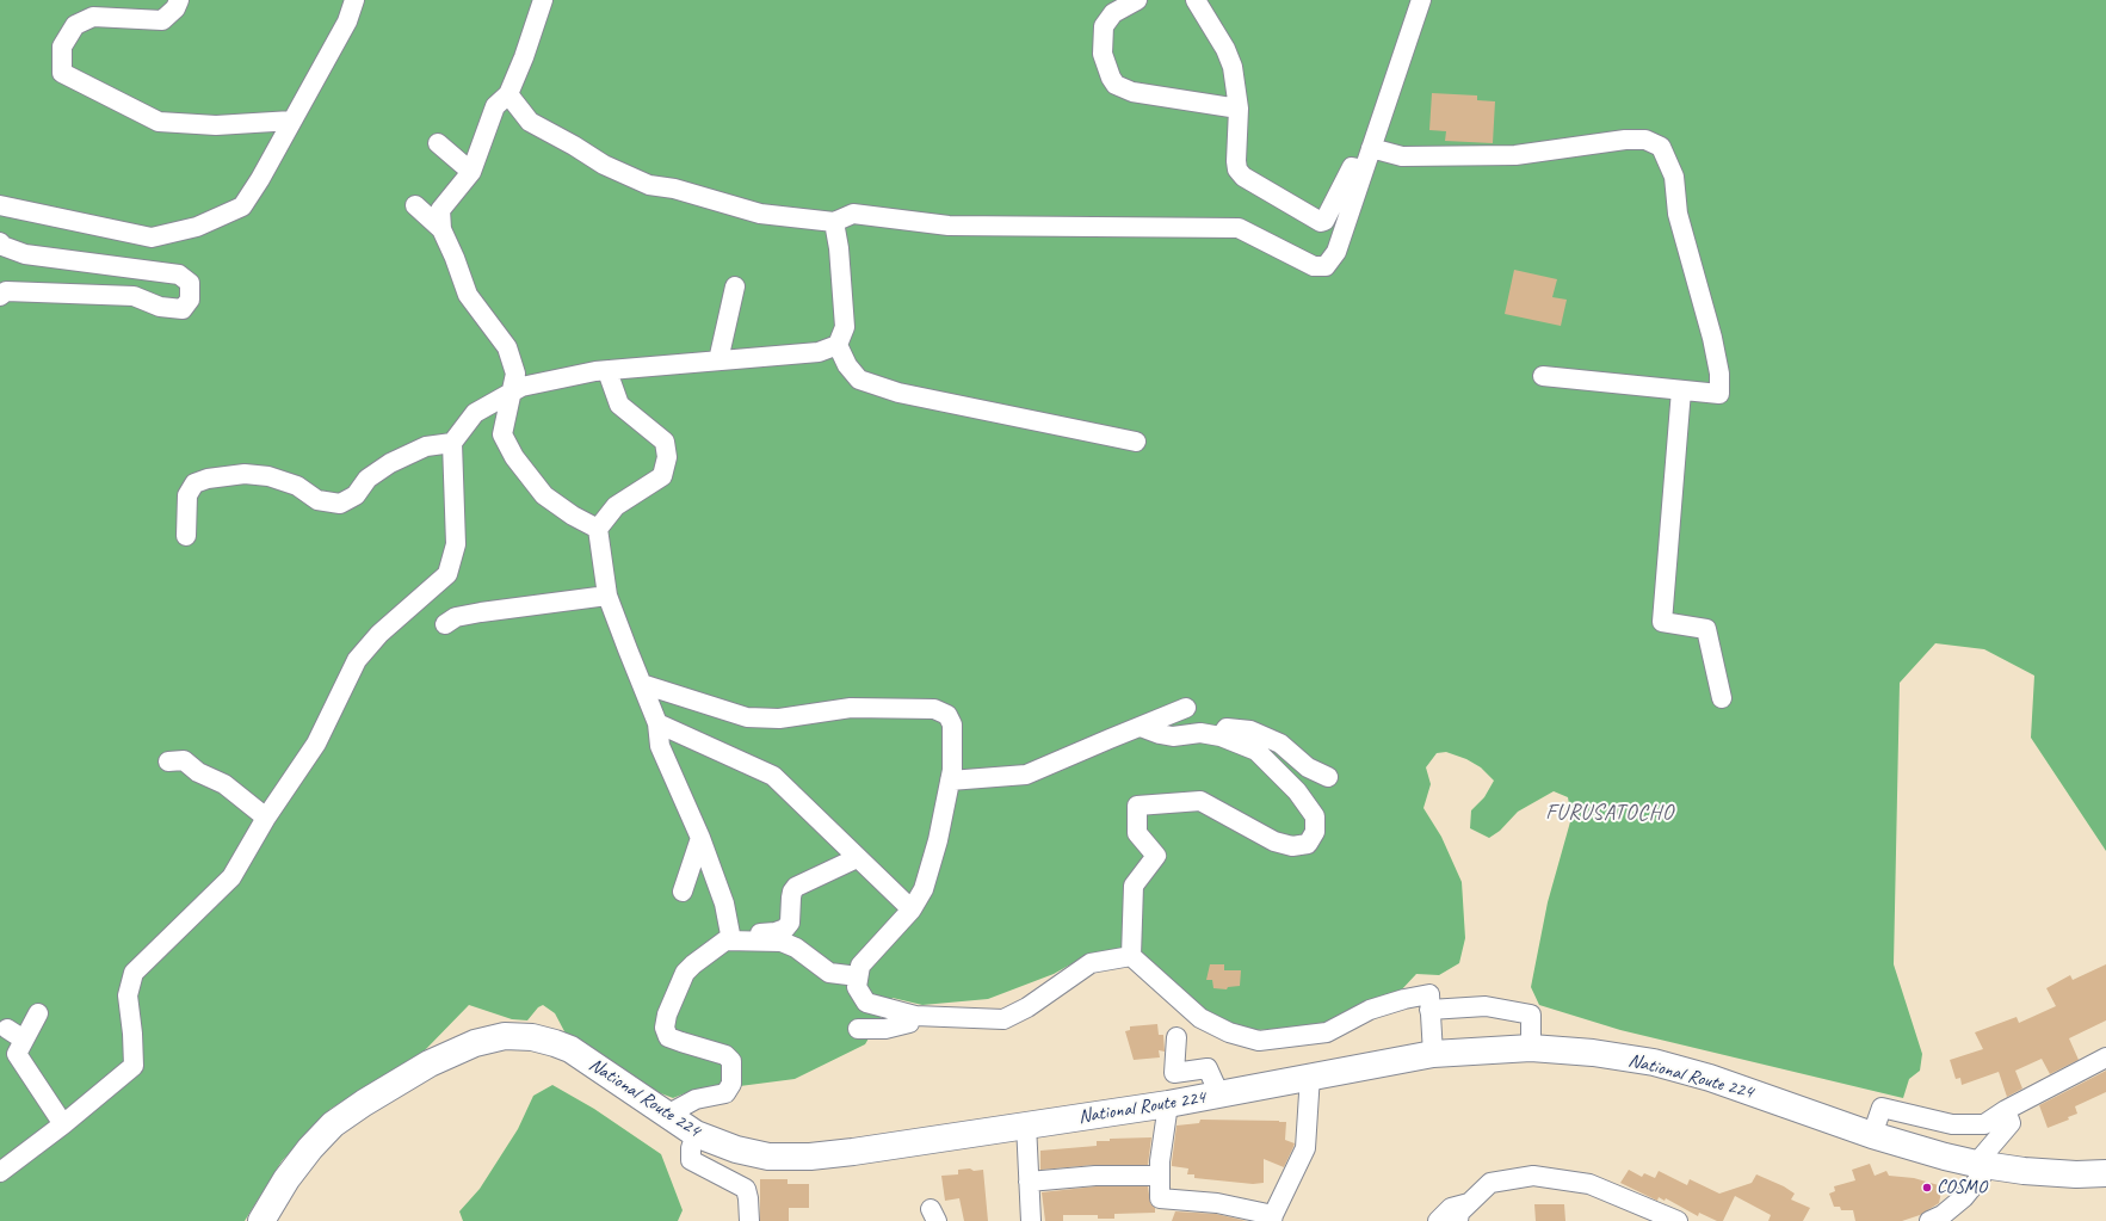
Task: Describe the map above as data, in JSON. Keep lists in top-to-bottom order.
{
  "streets": {
    "highway": ["National Route 224"]
  },
  "districts": ["FURUSATOCHO"],
  "places": ["COSMO"]
}
